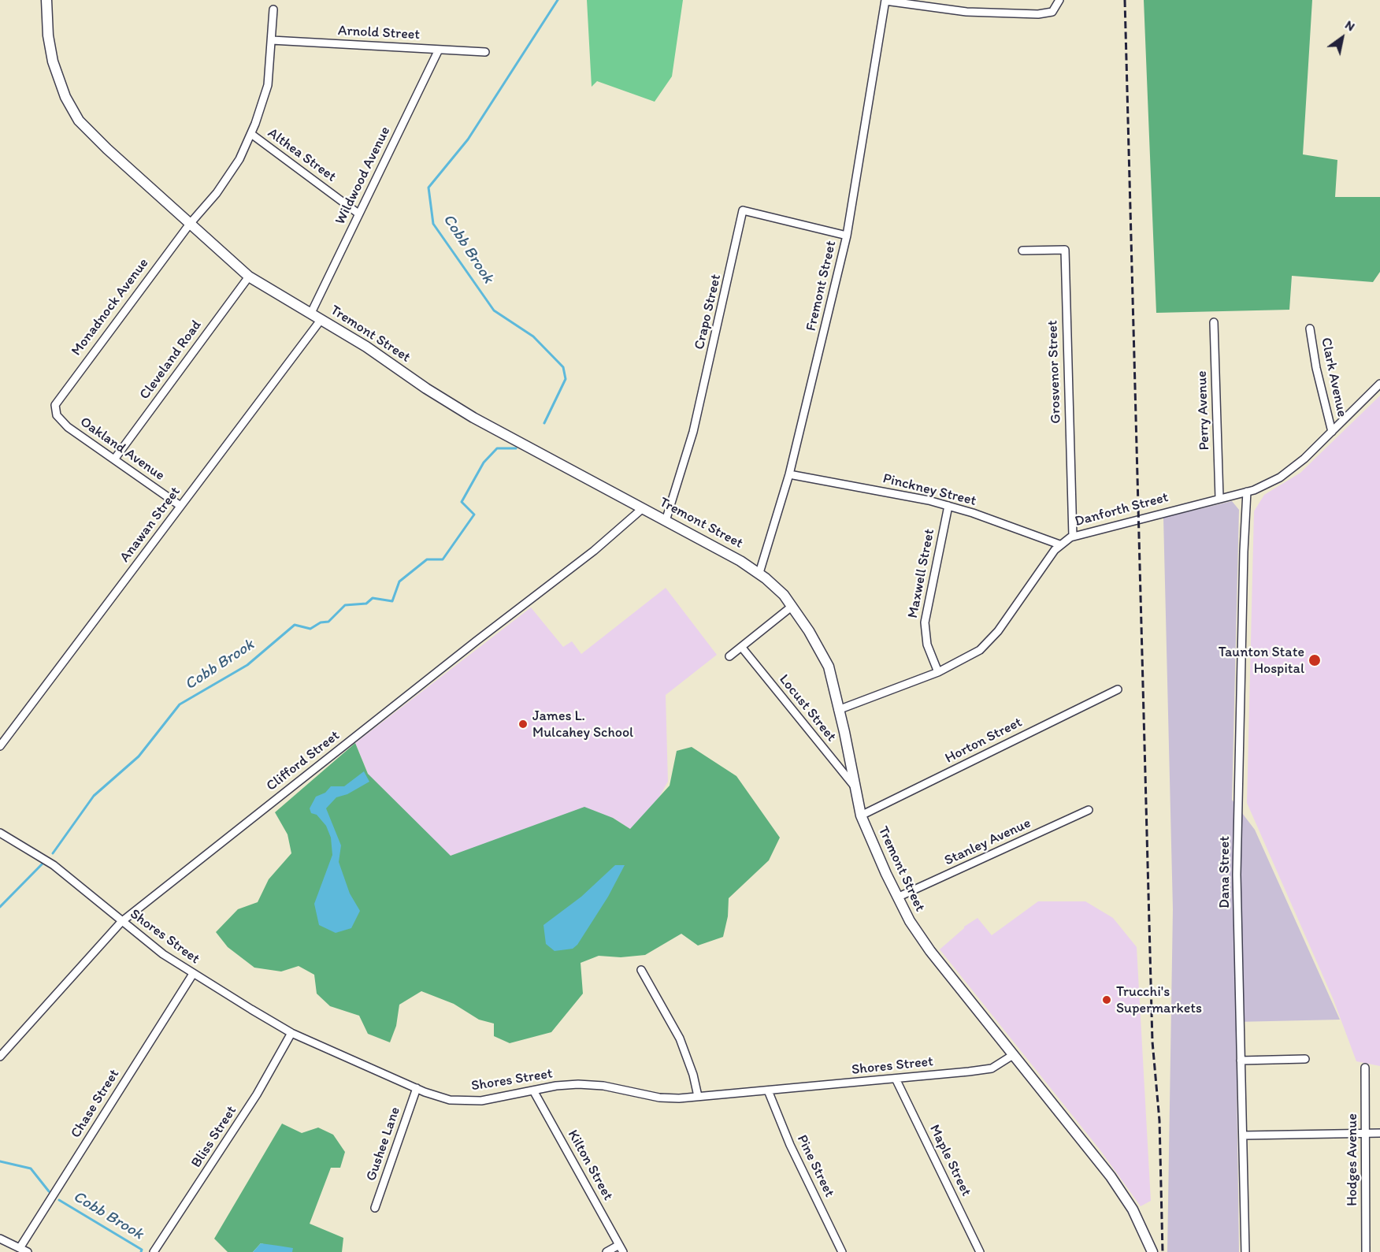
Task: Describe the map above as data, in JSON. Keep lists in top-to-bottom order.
{
  "streets": {
    "main road": ["Tremont Street"],
    "street": [
      "Arnold Street",
      "Althea Street",
      "Wildwood Avenue",
      "Fremont Street",
      "Monadnock Avenue",
      "Crapo Street",
      "Cleveland Road",
      "Grosvenor Street",
      "Clark Avenue",
      "Perry Avenue",
      "Oakland Avenue",
      "Pinckney Street",
      "Danforth Street",
      "Anawan Street",
      "Maxwell Street",
      "Locust Street",
      "Horton Street",
      "Clifford Street",
      "Stanley Avenue",
      "Dana Street",
      "Shores Street",
      "Chase Street",
      "Bliss Street",
      "Gushee Lane",
      "Hodges Avenue",
      "Maple Street",
      "Kilton Street",
      "Pine Street"
    ]
  },
  "crossings": [
    ["Arnold Street", "Wildwood Avenue"],
    ["Arnold Street", "Monadnock Avenue"],
    ["Althea Street", "Wildwood Avenue"],
    ["Althea Street", "Monadnock Avenue"],
    ["Wildwood Avenue", "Tremont Street"],
    ["Fremont Street", "Crapo Street"],
    ["Fremont Street", "Tremont Street"],
    ["Fremont Street", "Pinckney Street"],
    ["Monadnock Avenue", "Tremont Street"],
    ["Monadnock Avenue", "Oakland Avenue"],
    ["Crapo Street", "Tremont Street"],
    ["Tremont Street", "Cleveland Road"],
    ["Tremont Street", "Danforth Street"],
    ["Tremont Street", "Anawan Street"],
    ["Tremont Street", "Locust Street"],
    ["Tremont Street", "Horton Street"],
    ["Tremont Street", "Clifford Street"],
    ["Tremont Street", "Stanley Avenue"],
    ["Tremont Street", "Shores Street"],
    ["Cleveland Road", "Oakland Avenue"],
    ["Grosvenor Street", "Danforth Street"],
    ["Clark Avenue", "Danforth Street"],
    ["Perry Avenue", "Danforth Street"],
    ["Oakland Avenue", "Anawan Street"],
    ["Pinckney Street", "Danforth Street"],
    ["Pinckney Street", "Maxwell Street"],
    ["Danforth Street", "Maxwell Street"],
    ["Danforth Street", "Dana Street"],
    ["Clifford Street", "Shores Street"],
    ["Shores Street", "Chase Street"],
    ["Shores Street", "Bliss Street"],
    ["Shores Street", "Gushee Lane"],
    ["Shores Street", "Maple Street"],
    ["Shores Street", "Kilton Street"],
    ["Shores Street", "Pine Street"]
  ],
  "water": ["Cobb Brook"],
  "places": ["Taunton State Hospital", "James L. Mulcahey School", "Trucchi's Supermarkets"],
  "north": "top right"
}
